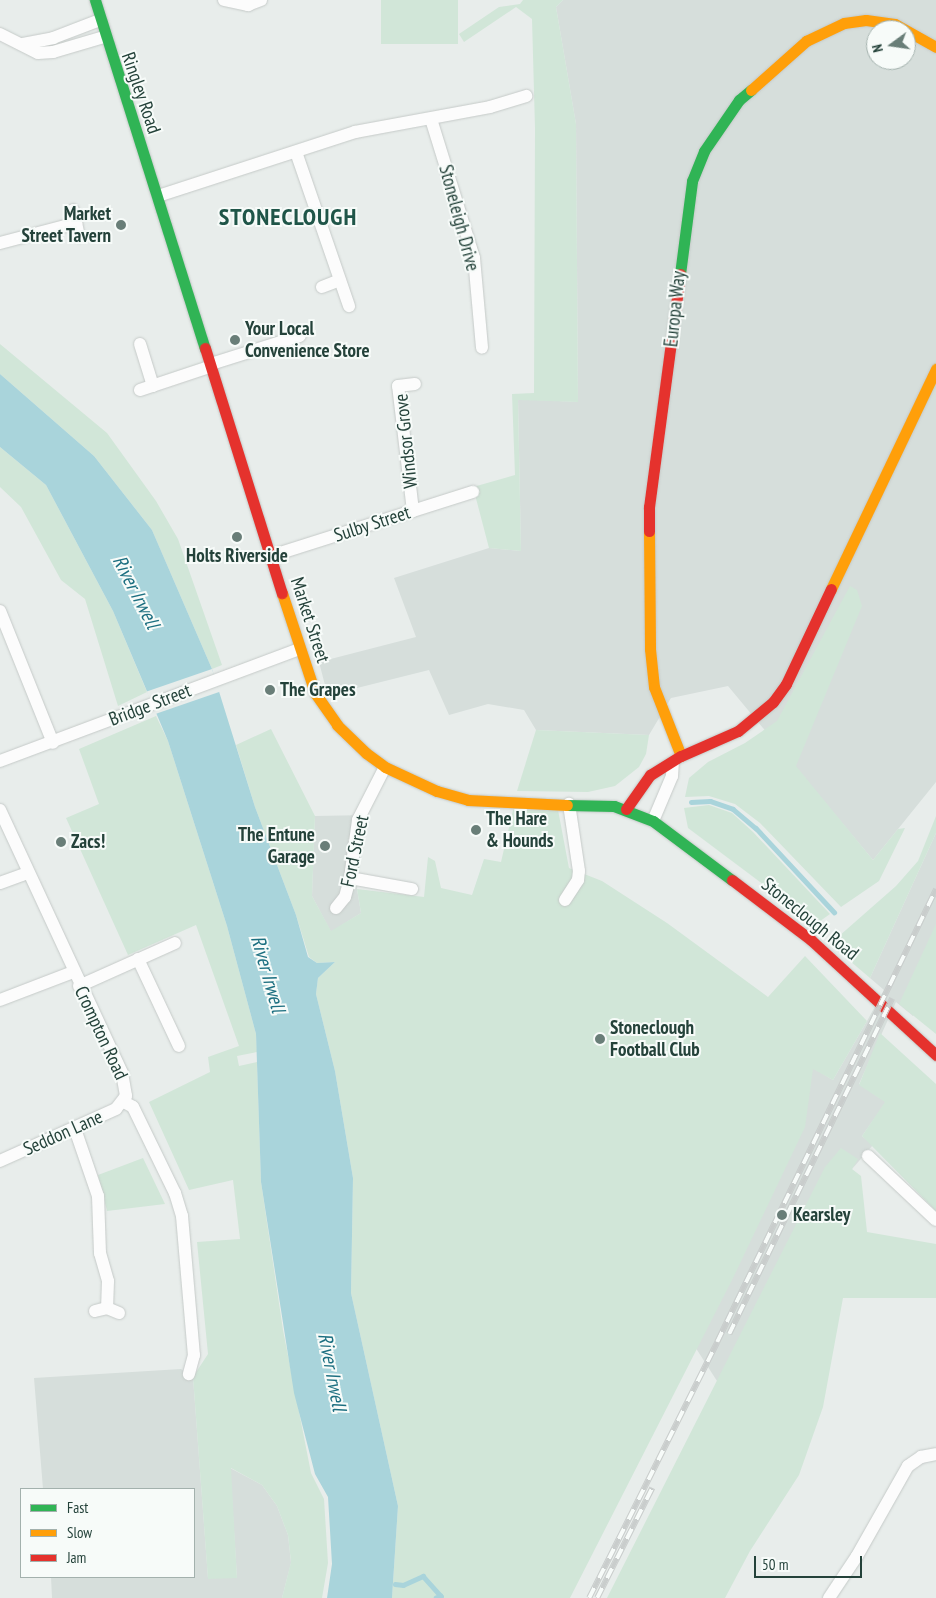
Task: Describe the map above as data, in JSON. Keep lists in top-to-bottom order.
{
  "streets": {
    "main road": [
      "Ringley Road",
      "Europa Way",
      "Market Street",
      "Stoneclough Road"
    ],
    "street": [
      "Stoneleigh Drive",
      "Windsor Grove",
      "Sulby Street",
      "Bridge Street",
      "Ford Street",
      "Crompton Road",
      "Seddon Lane"
    ]
  },
  "crossings": [
    ["Ringley Road", "Market Street"],
    ["Windsor Grove", "Sulby Street"],
    ["Sulby Street", "Market Street"],
    ["Market Street", "Bridge Street"],
    ["Market Street", "Ford Street"],
    ["Market Street", "Stoneclough Road"],
    ["Crompton Road", "Seddon Lane"]
  ],
  "districts": ["STONECLOUGH"],
  "water": ["River Irwell"],
  "places": [
    "Market Street Tavern",
    "Your Local Convenience Store",
    "Holts Riverside",
    "The Grapes",
    "The Hare & Hounds",
    "Zacs!",
    "The Entune Garage",
    "Stoneclough Football Club",
    "Kearsley"
  ],
  "legend": ["Fast", "Slow", "Jam"],
  "scale_bar": "50 m",
  "north": "left"
}
